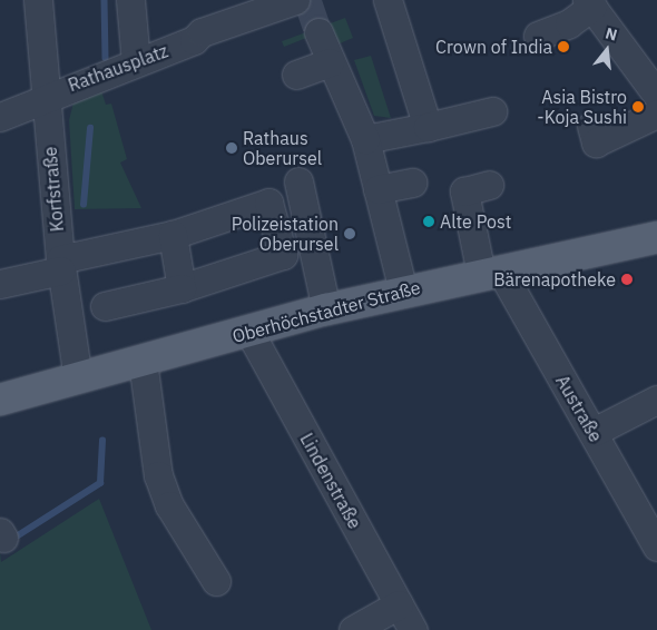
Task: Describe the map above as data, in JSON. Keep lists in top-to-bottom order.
{
  "streets": {
    "main road": ["Oberhöchstadter Straße"],
    "street": [
      "Rathausplatz",
      "Korfstraße",
      "Austraße",
      "Lindenstraße"
    ]
  },
  "crossings": [
    ["Rathausplatz", "Korfstraße"],
    ["Korfstraße", "Oberhöchstadter Straße"],
    ["Oberhöchstadter Straße", "Austraße"],
    ["Oberhöchstadter Straße", "Lindenstraße"]
  ],
  "places": [
    "Crown of India",
    "Asia Bistro -Koja Sushi",
    "Rathaus Oberursel",
    "Alte Post",
    "Polizeistation Oberursel",
    "Bärenapotheke"
  ],
  "north": "top"
}
